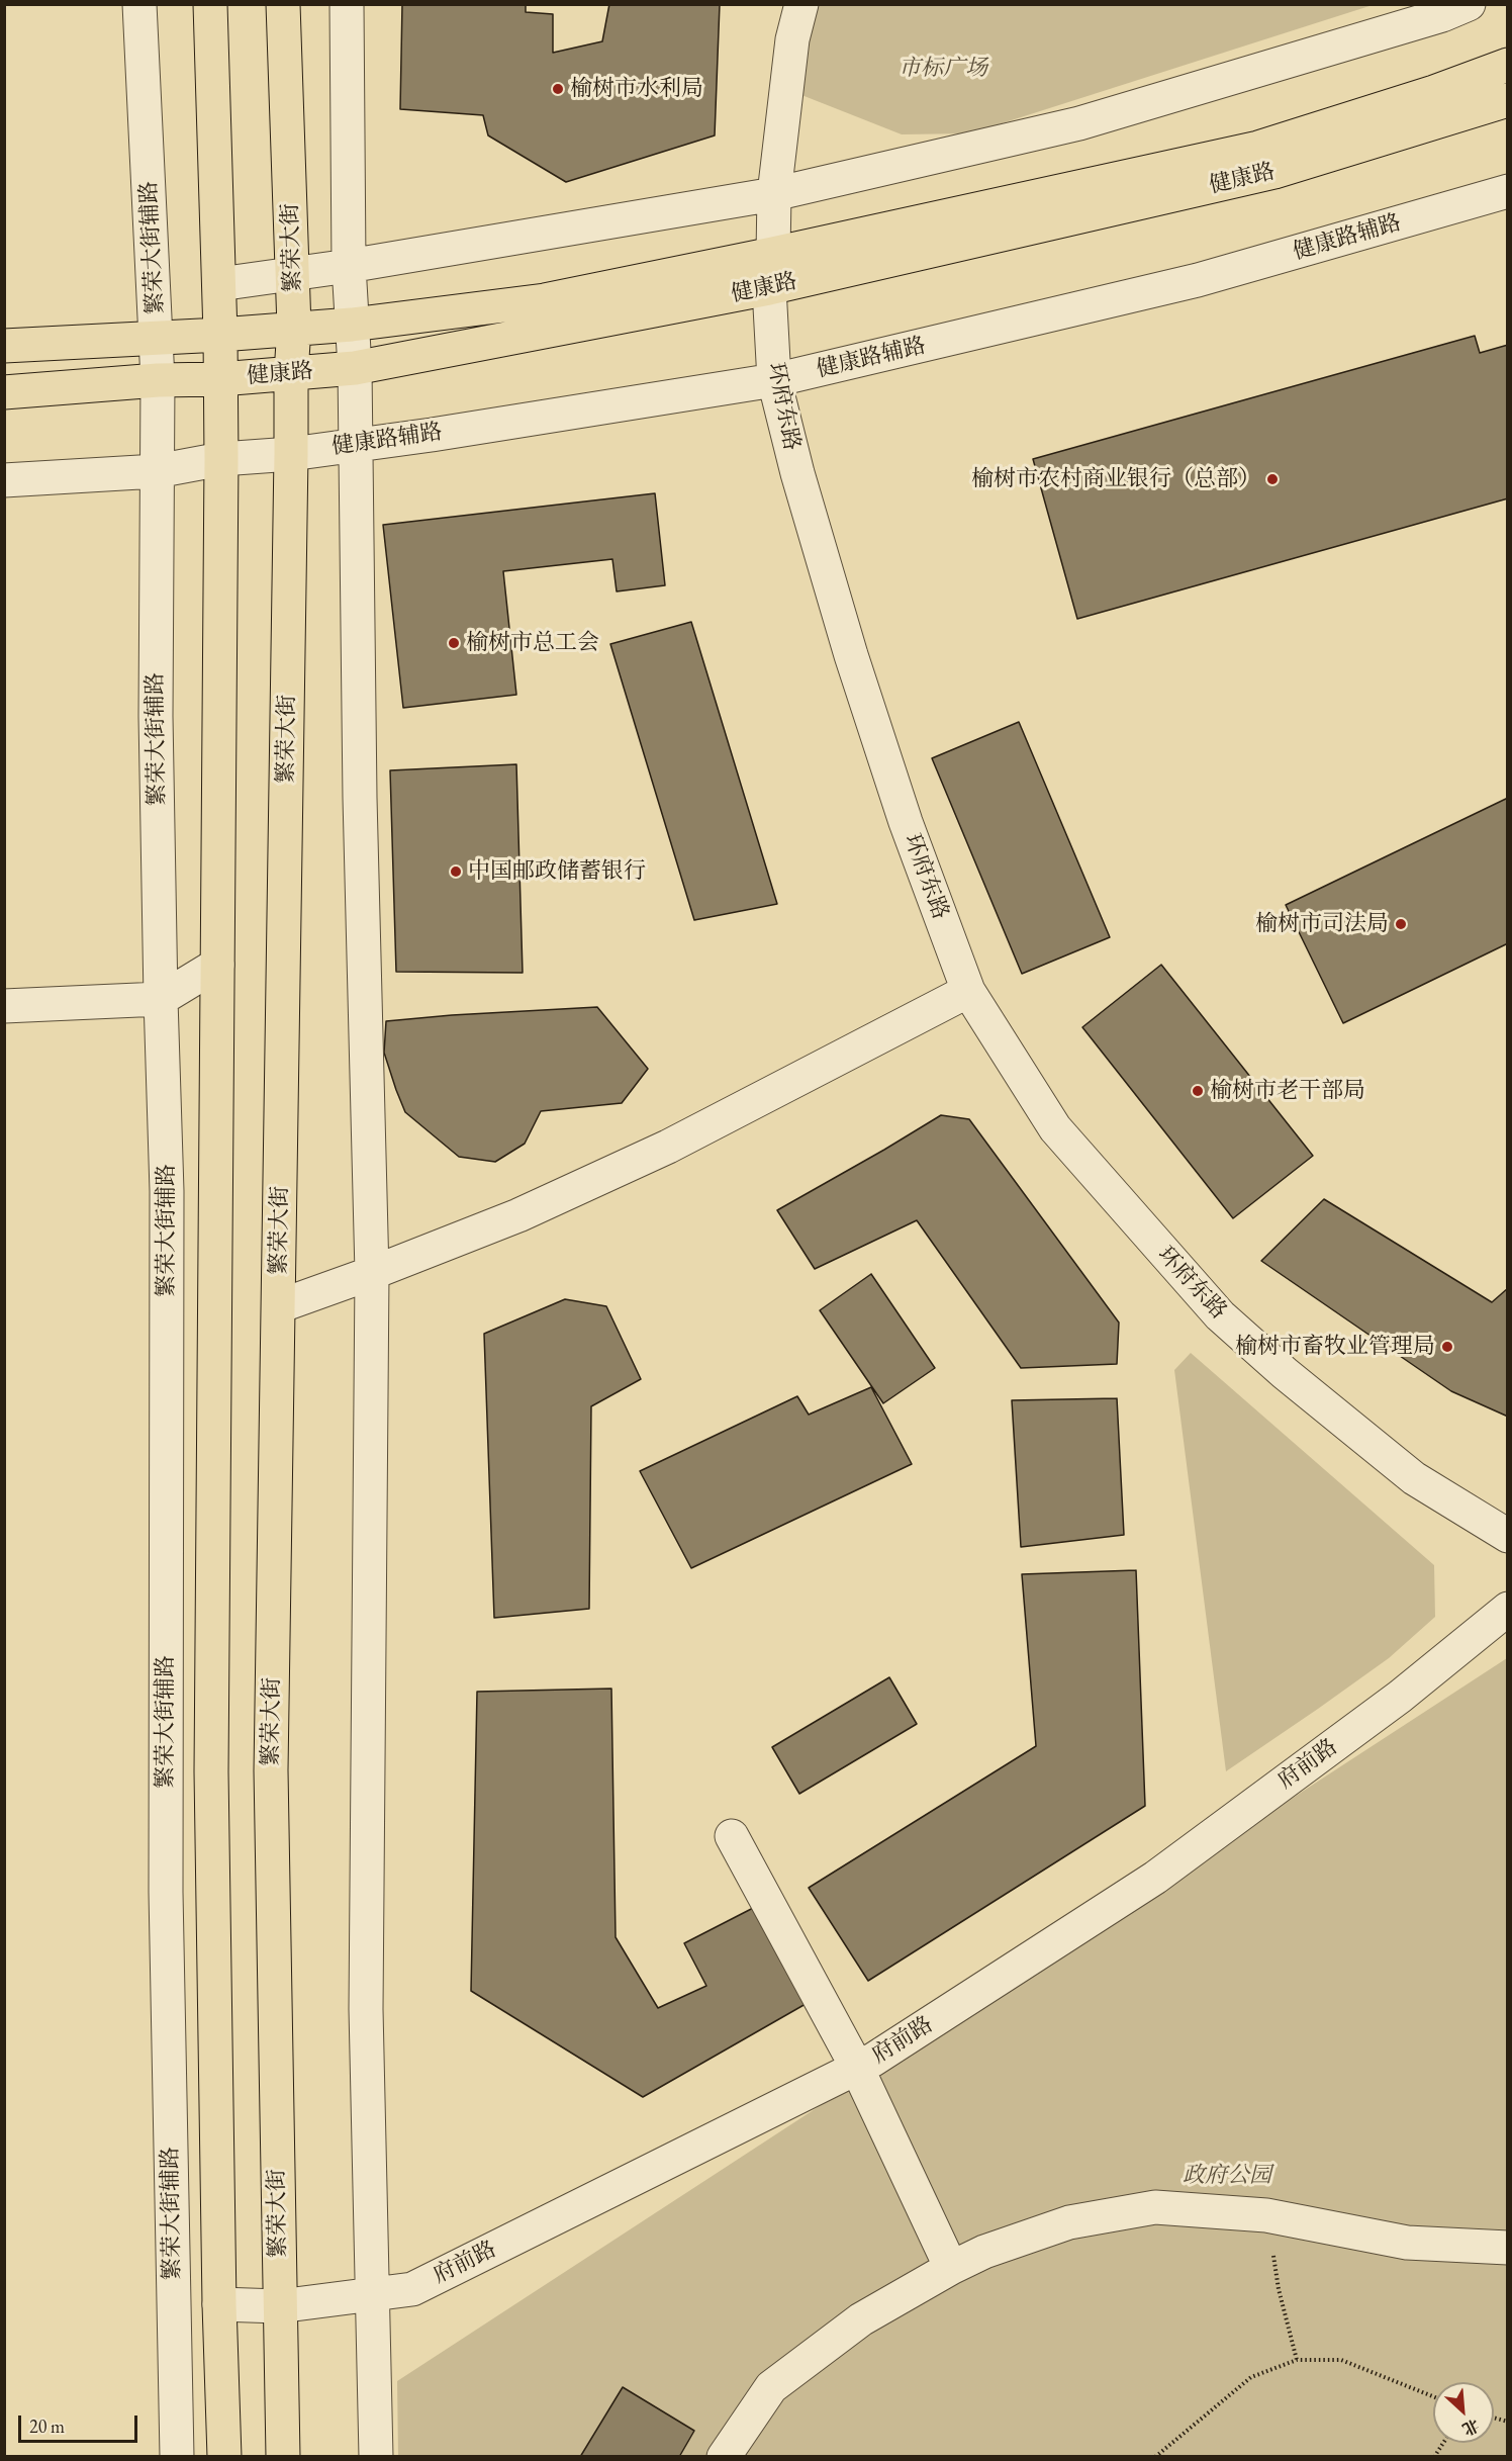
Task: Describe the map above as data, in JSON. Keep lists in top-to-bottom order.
{
  "streets": {
    "main road": ["健康路", "繁荣大街"],
    "street": [
      "健康路辅路",
      "繁荣大街辅路",
      "环府东路",
      "府前路"
    ]
  },
  "crossings": [
    ["健康路", "繁荣大街辅路"],
    ["健康路", "繁荣大街"],
    ["健康路", "环府东路"],
    ["健康路辅路", "繁荣大街辅路"],
    ["健康路辅路", "繁荣大街"],
    ["健康路辅路", "环府东路"],
    ["繁荣大街", "府前路"]
  ],
  "parks": ["市标广场", "政府公园"],
  "places": [
    "榆树市水利局",
    "榆树市农村商业银行（总部）",
    "榆树市总工会",
    "中国邮政储蓄银行",
    "榆树市司法局",
    "榆树市老干部局",
    "榆树市畜牧业管理局"
  ],
  "scale_bar": "20 m",
  "north": "bottom right"
}
